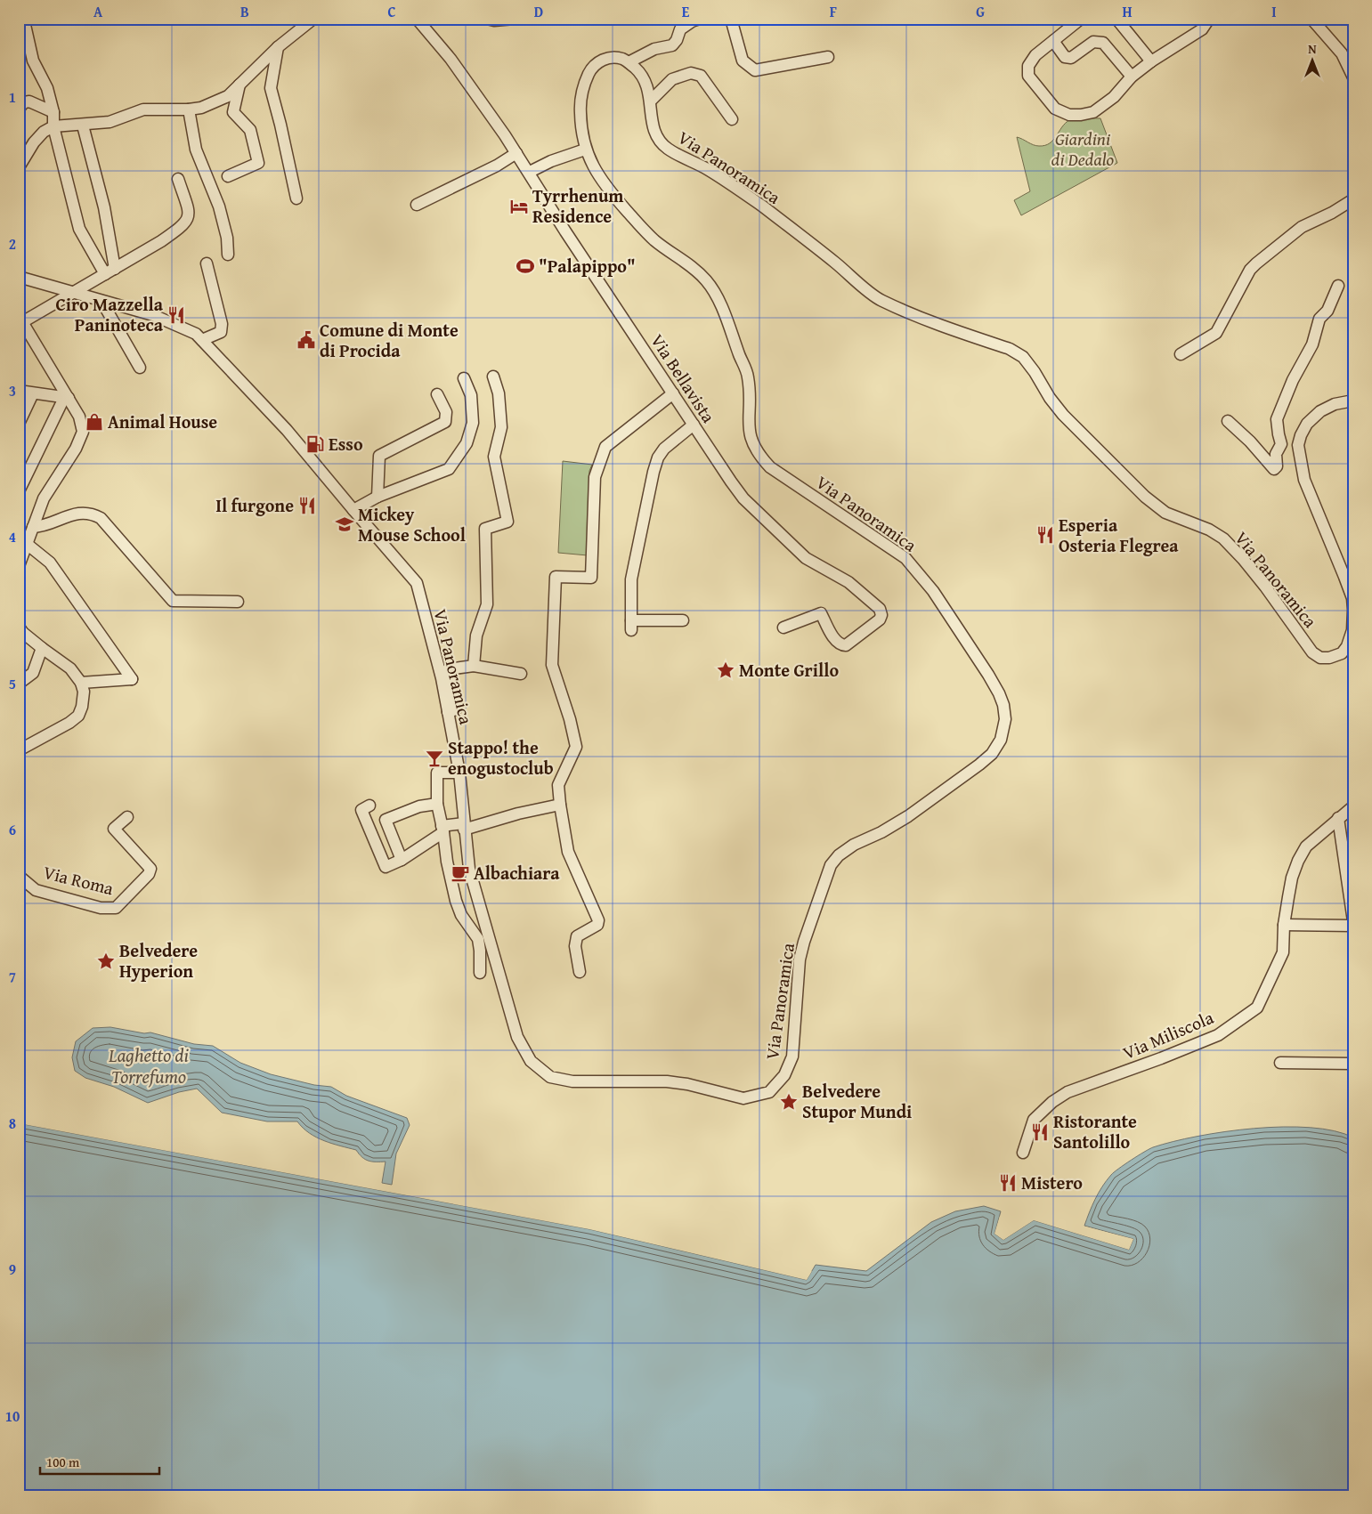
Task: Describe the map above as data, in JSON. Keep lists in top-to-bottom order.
{
  "streets": {
    "street": [
      "Via Panoramica",
      "Via Bellavista",
      "Via Roma",
      "Via Miliscola"
    ]
  },
  "water": ["Laghetto di Torrefumo"],
  "parks": ["Giardini di Dedalo"],
  "places": {
    "hotel": ["Tyrrhenum Residence"],
    "sports": ["\"Palapippo\""],
    "restaurant": [
      "Ciro Mazzella Paninoteca",
      "Il furgone",
      "Esperia Osteria Flegrea",
      "Ristorante Santolillo",
      "Mistero"
    ],
    "public building": ["Comune di Monte di Procida"],
    "shop": ["Animal House"],
    "fuel station": ["Esso"],
    "school or university": ["Mickey Mouse School"],
    "place": ["Monte Grillo", "Belvedere Hyperion", "Belvedere Stupor Mundi"],
    "bar": ["Stappo! the enogustoclub"],
    "cafe": ["Albachiara"]
  },
  "scale_bar": "100 m",
  "north": "top",
  "grid": {
    "columns": [
      "A",
      "B",
      "C",
      "D",
      "E",
      "F",
      "G",
      "H",
      "I"
    ],
    "rows": [
      "1",
      "2",
      "3",
      "4",
      "5",
      "6",
      "7",
      "8",
      "9",
      "10"
    ]
  }
}
